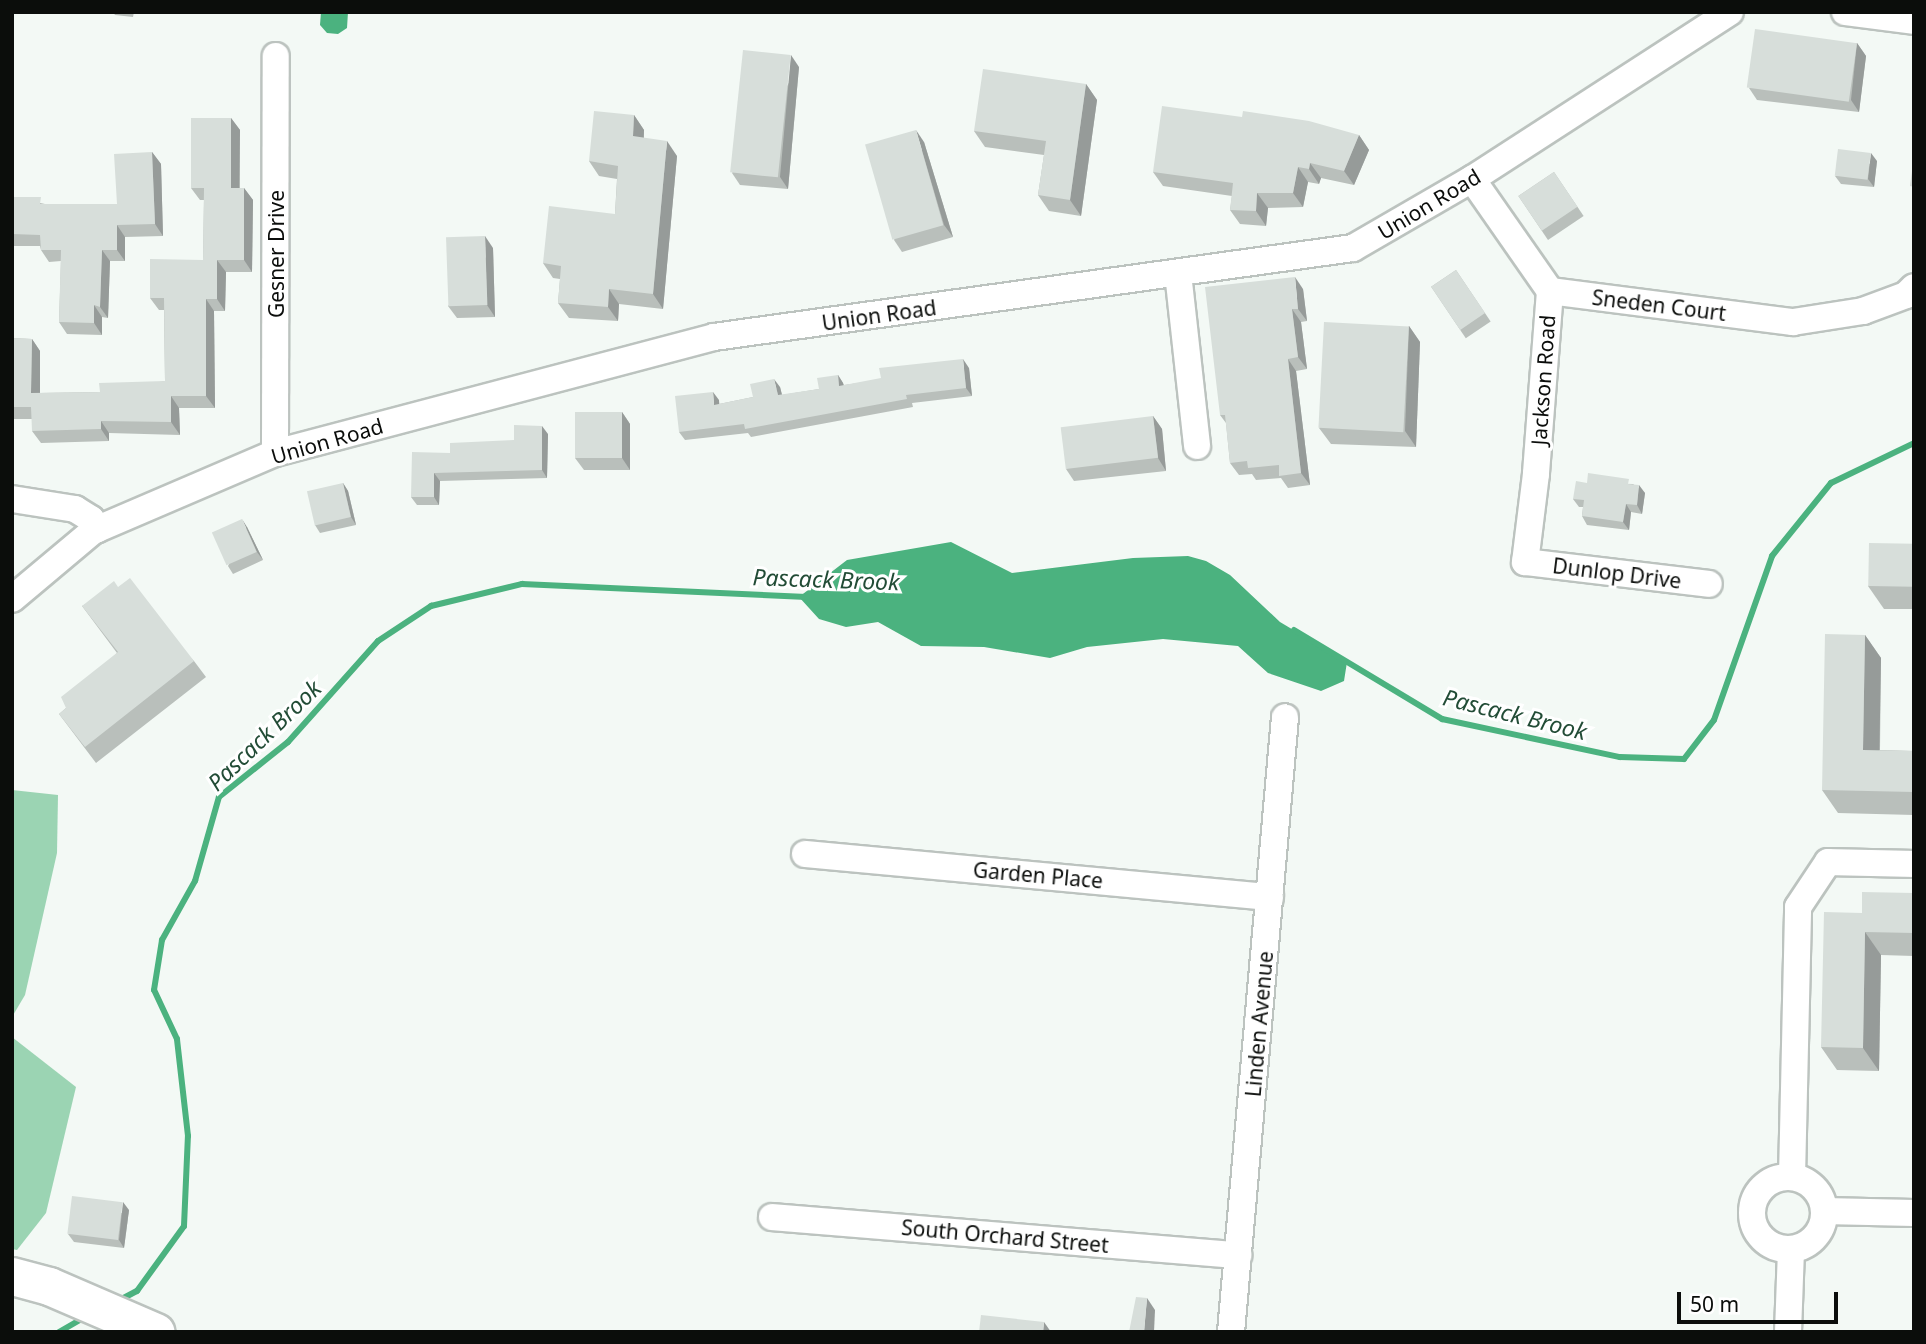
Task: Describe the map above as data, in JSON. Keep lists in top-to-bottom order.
{
  "streets": {
    "street": [
      "Union Road",
      "Gesner Drive",
      "Sneden Court",
      "Jackson Road",
      "Dunlop Drive",
      "Garden Place",
      "Linden Avenue",
      "South Orchard Street"
    ]
  },
  "crossings": [
    ["Union Road", "Gesner Drive"],
    ["Union Road", "Jackson Road"],
    ["Sneden Court", "Jackson Road"],
    ["Jackson Road", "Dunlop Drive"],
    ["Garden Place", "Linden Avenue"],
    ["Linden Avenue", "South Orchard Street"]
  ],
  "water": ["Pascack Brook"],
  "scale_bar": "50 m"
}
